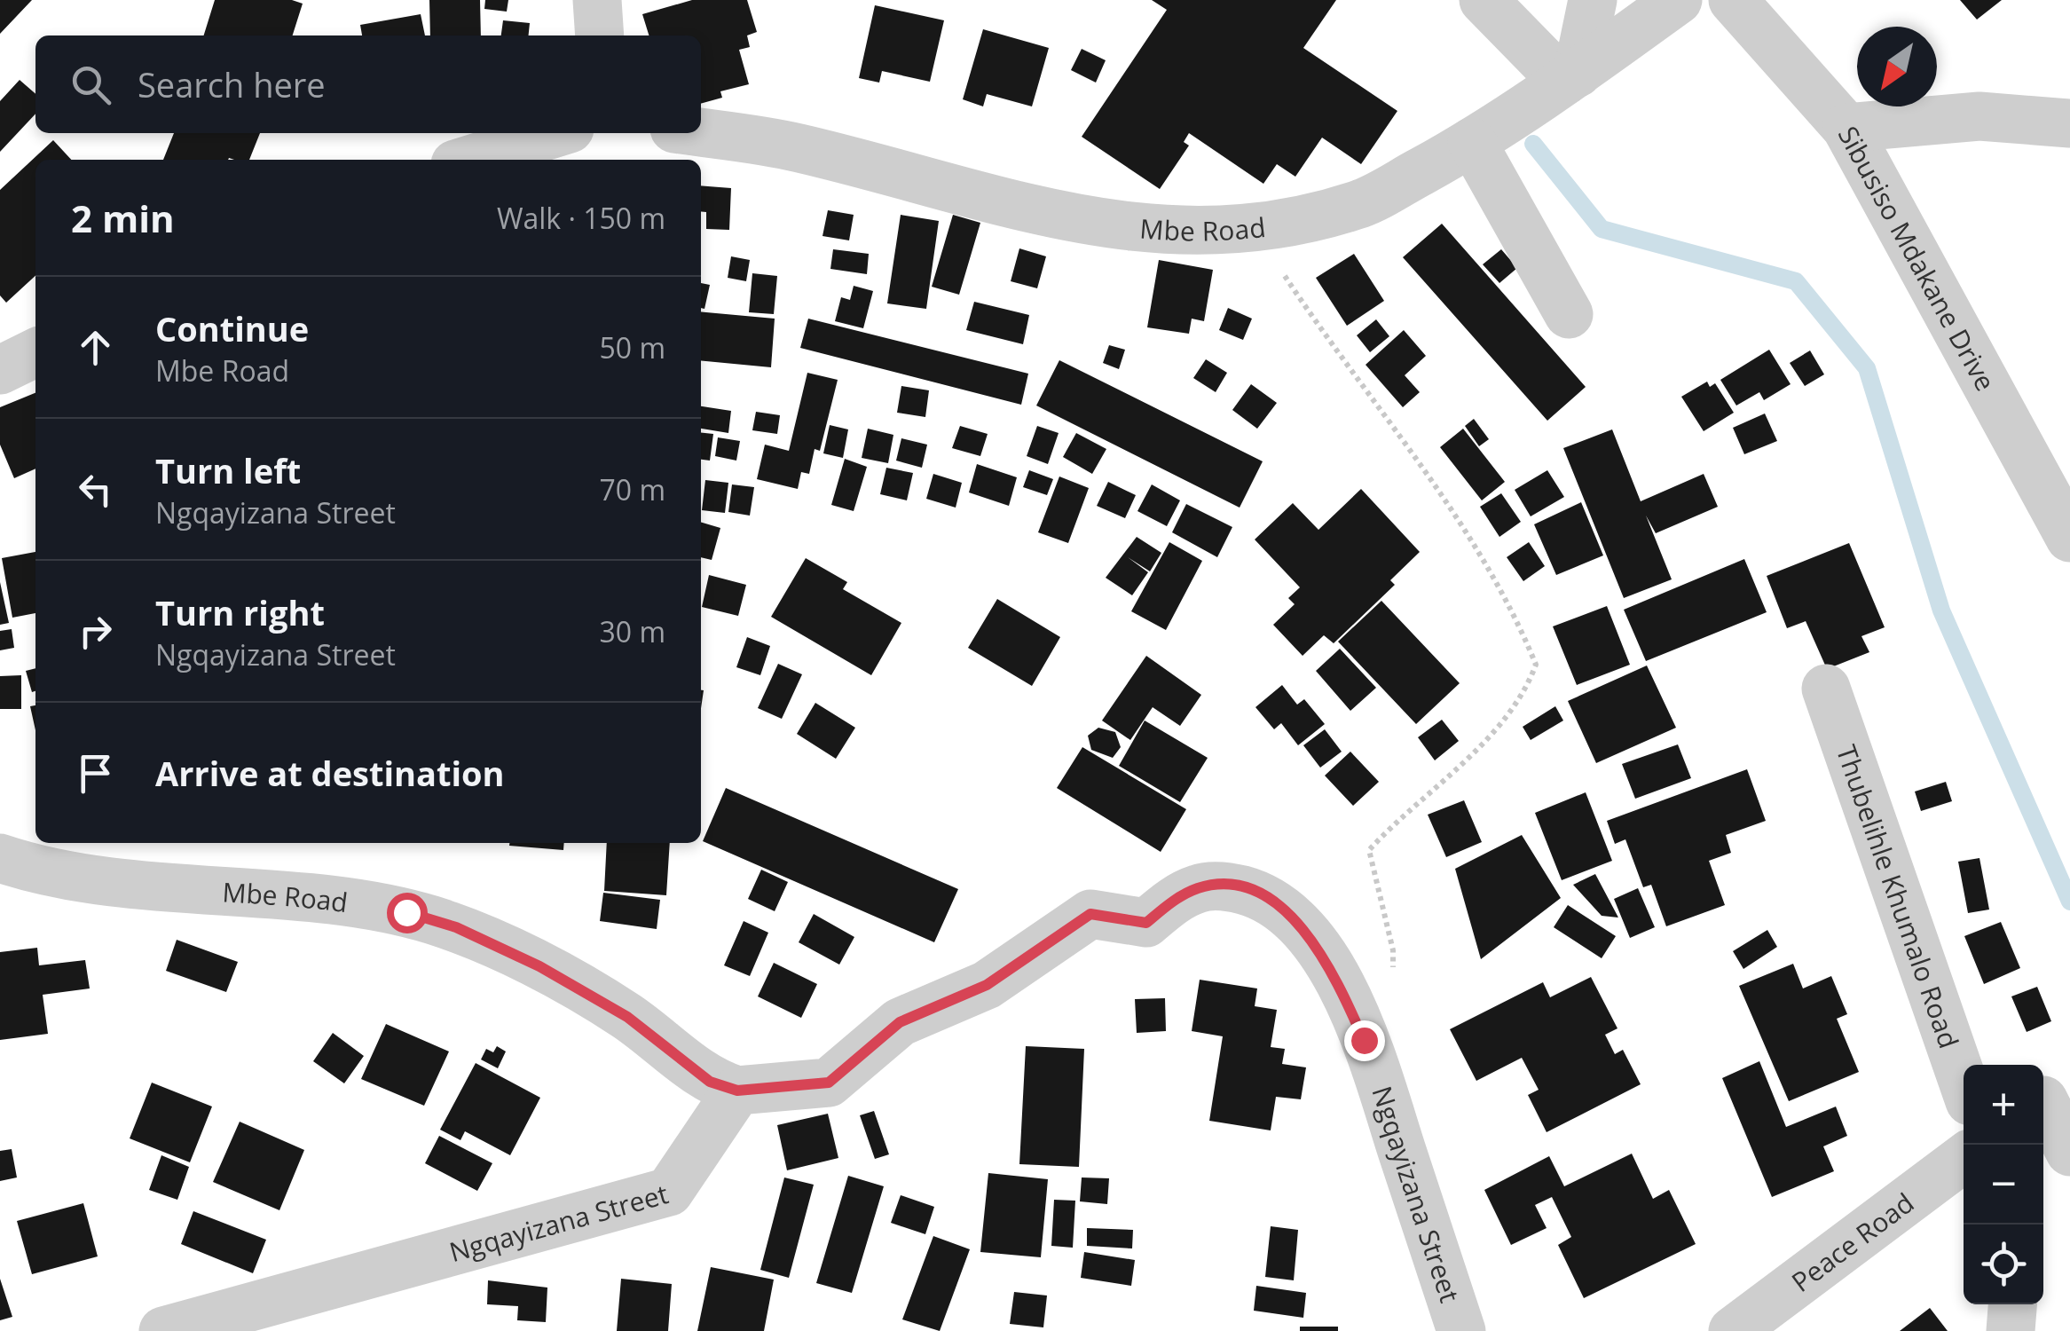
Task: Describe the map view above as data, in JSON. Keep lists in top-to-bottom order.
{
  "streets": {
    "street": [
      "Mbe Road",
      "Sibusiso Mdakane Drive",
      "Thubelihle Khumalo Road",
      "Ngqayizana Street",
      "Peace Road"
    ]
  },
  "crossings": [
    ["Mbe Road", "Ngqayizana Street"]
  ],
  "north": "bottom left",
  "page": {
    "search": "Search here",
    "heading": ["2 min", "Walk · 150 m"],
    "list": [
      ["Continue", "Mbe Road", "50 m"],
      ["Turn left", "Ngqayizana Street", "70 m"],
      ["Turn right", "Ngqayizana Street", "30 m"],
      "Arrive at destination"
    ],
    "map_buttons": ["+", "−"]
  }
}
